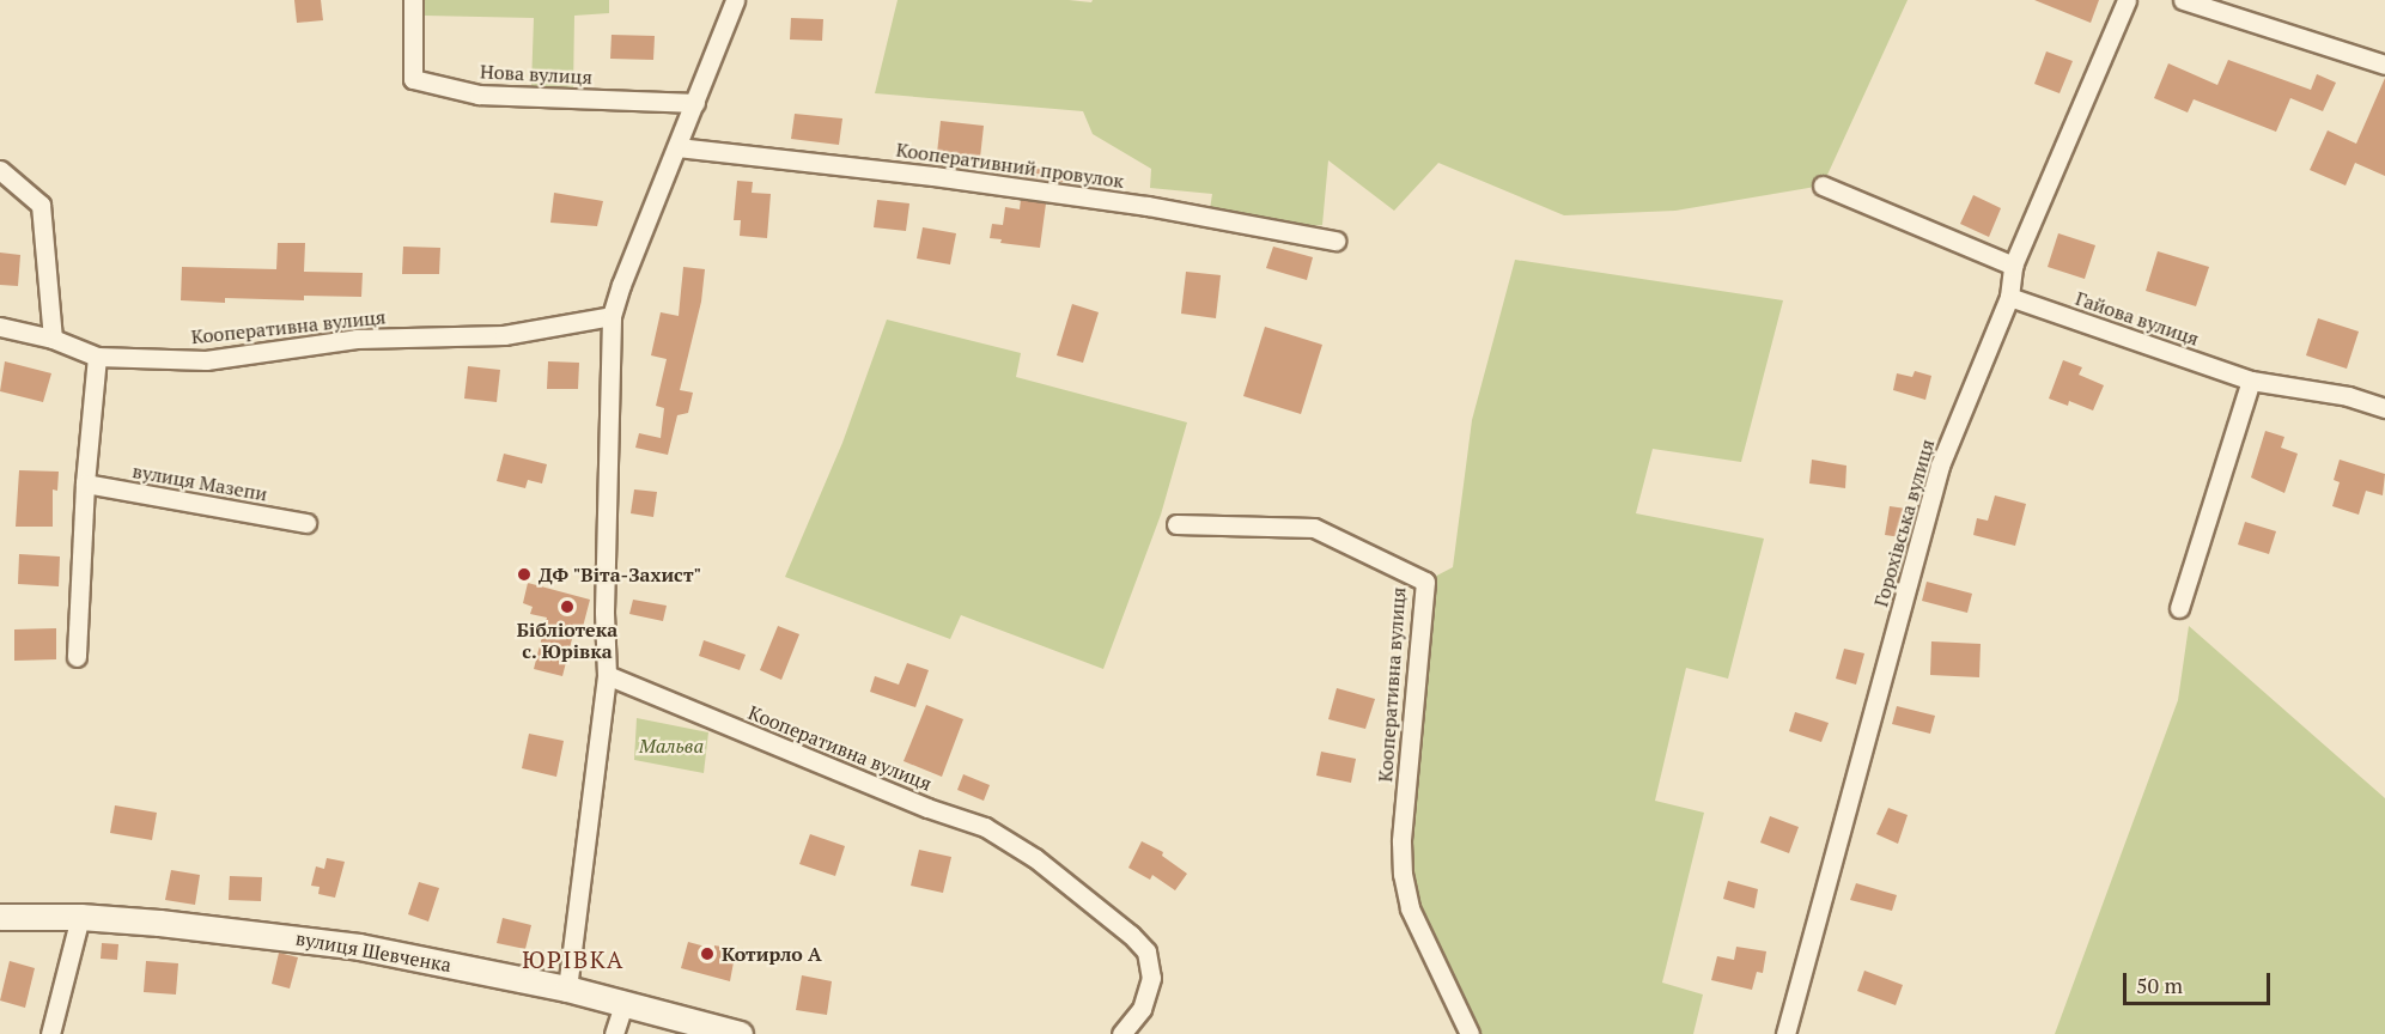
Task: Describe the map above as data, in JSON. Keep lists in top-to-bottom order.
{
  "streets": {
    "street": [
      "Нова вулиця",
      "Кооперативний провулок",
      "Гайова вулиця",
      "Кооперативна вулиця",
      "вулиця Мазепи",
      "Горохівська вулиця",
      "вулиця Шевченка"
    ]
  },
  "crossings": [
    ["Гайова вулиця", "Горохівська вулиця"]
  ],
  "districts": ["ЮРІВКА"],
  "parks": ["Мальва"],
  "places": ["ДФ \"Віта-Захист\"", "Бібліотека с. Юрівка", "Котирло А"],
  "scale_bar": "50 m"
}
